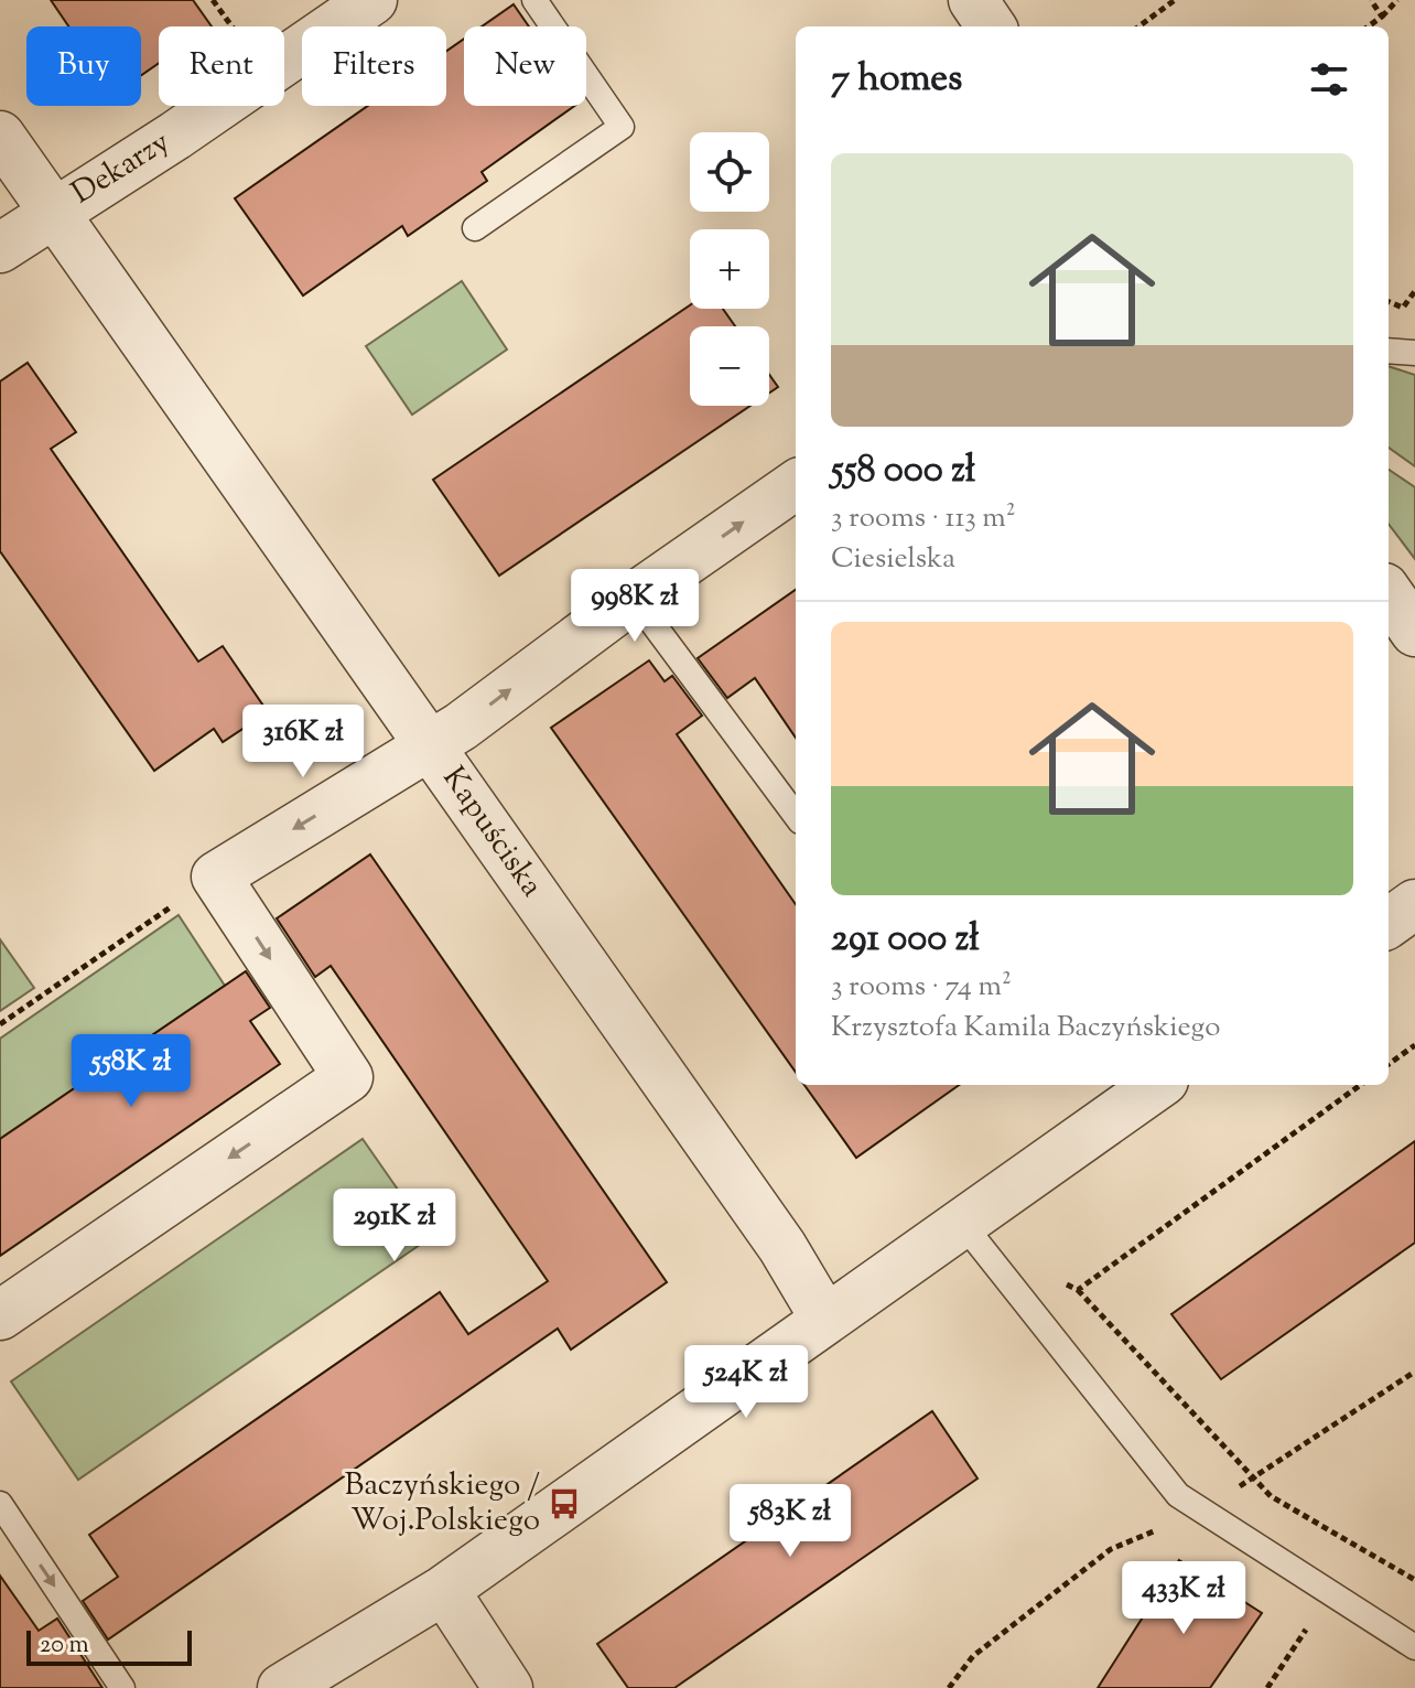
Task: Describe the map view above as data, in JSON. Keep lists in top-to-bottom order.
{
  "streets": {
    "street": ["Dekarzy", "Kapuściska"]
  },
  "crossings": [
    ["Dekarzy", "Kapuściska"]
  ],
  "places": {
    "bus stop": ["Baczyńskiego / Woj.Polskiego"]
  },
  "scale_bar": "20 m",
  "page": {
    "chip": [
      "Buy",
      "Rent",
      "Filters",
      "New"
    ],
    "heading": "7 homes",
    "map_buttons": ["+", "−"],
    "list": [
      {
        "name": "558 000 zł",
        "note": "3 rooms · 113 m² · Ciesielska"
      },
      {
        "name": "291 000 zł",
        "note": "3 rooms · 74 m² · Krzysztofa Kamila Baczyńskiego"
      }
    ],
    "price": [
      "998K zł",
      "316K zł",
      "558K zł",
      "291K zł",
      "524K zł",
      "583K zł",
      "433K zł"
    ],
    "scale": "20 m"
  }
}
